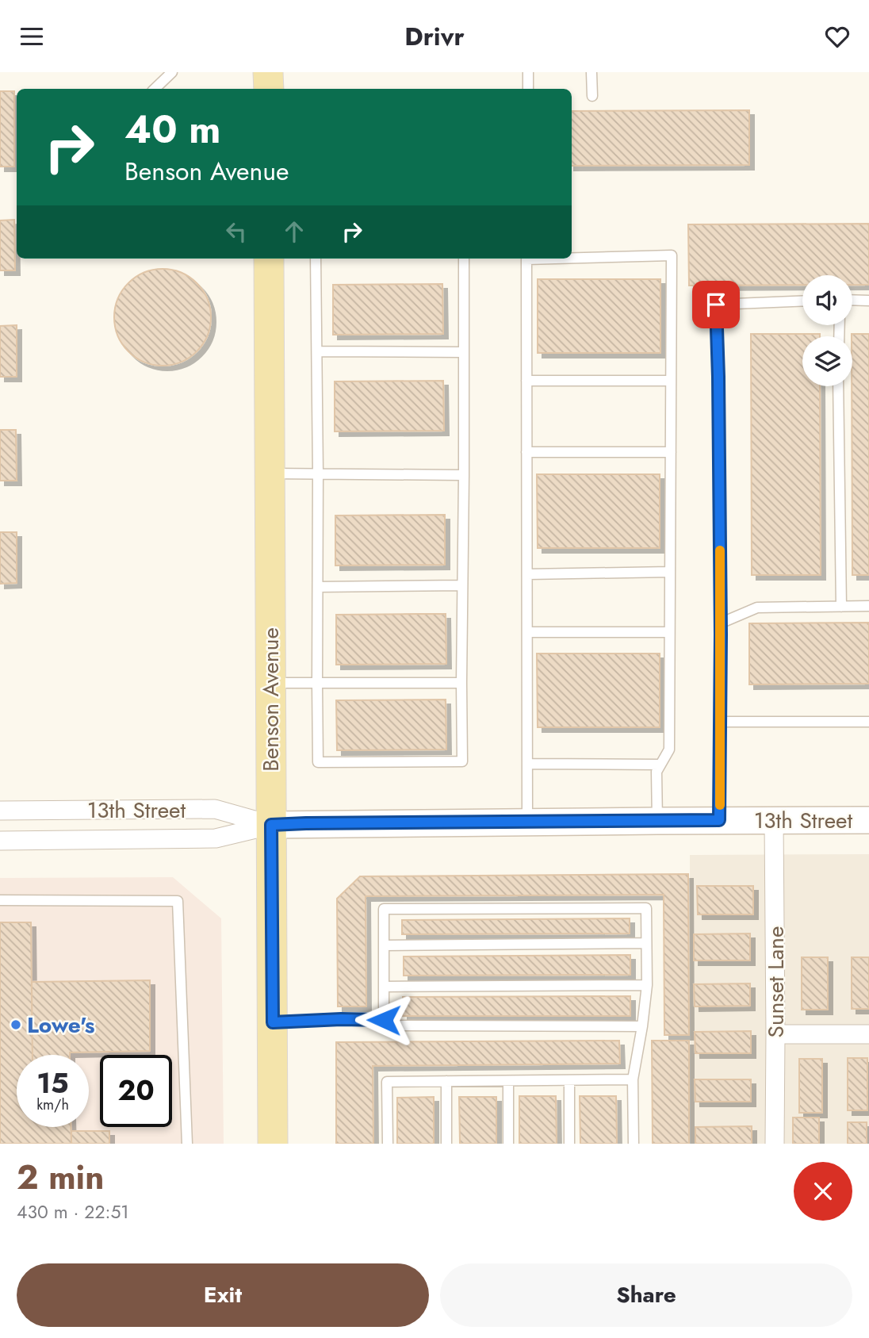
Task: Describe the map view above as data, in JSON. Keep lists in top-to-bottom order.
{
  "streets": {
    "main road": ["Benson Avenue"],
    "street": ["13th Street", "Sunset Lane"]
  },
  "crossings": [
    ["Benson Avenue", "13th Street"],
    ["13th Street", "Sunset Lane"]
  ],
  "places": ["Lowe's"],
  "page": {
    "header": "Drivr",
    "turn": ["40 m", "Benson Avenue"],
    "speed": "15 km/h",
    "limit": "20",
    "heading": ["2 min", "430 m · 22:51"],
    "buttons": ["Exit", "Share"]
  }
}
